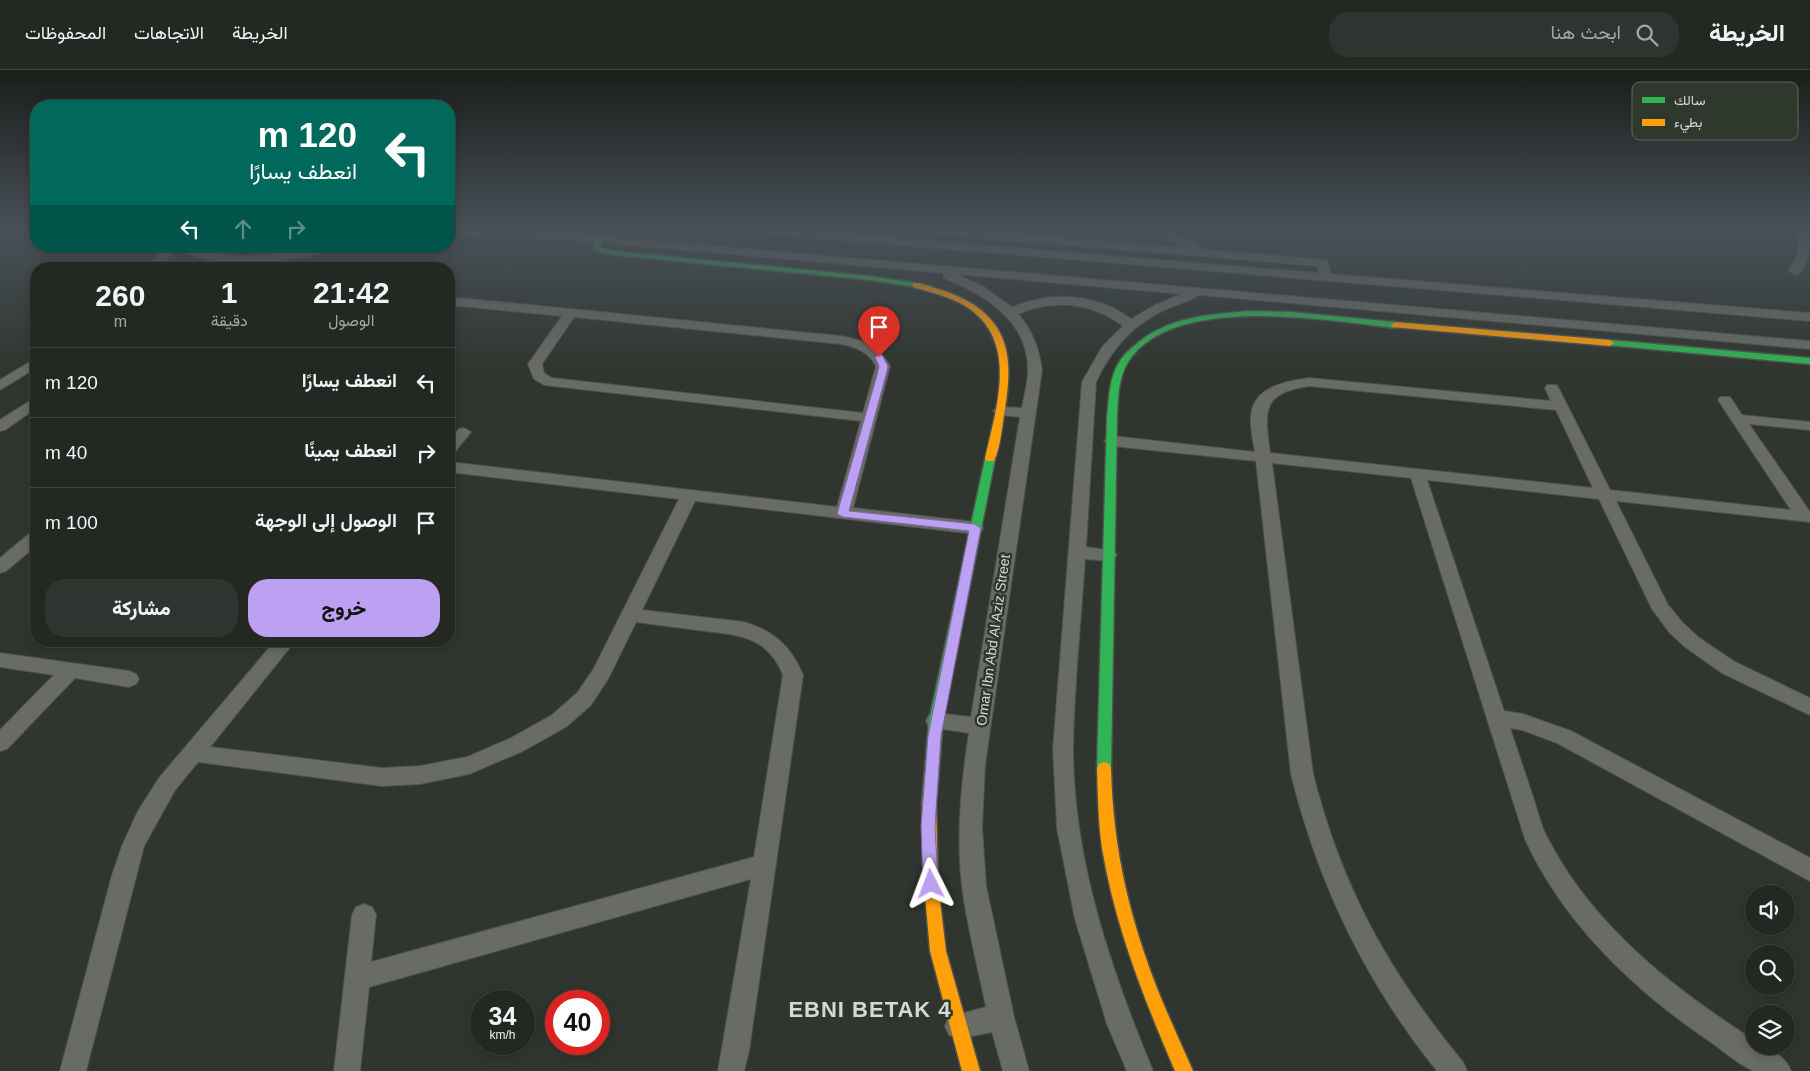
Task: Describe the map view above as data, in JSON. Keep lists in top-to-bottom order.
{
  "streets": {
    "street": ["Omar Ibn Abd Al Aziz Street"]
  },
  "districts": ["EBNI BETAK 4"],
  "legend": ["سالك", "بطيء"],
  "page": {
    "header": "الخريطة",
    "search": "ابحث هنا",
    "nav": ["الخريطة", "الاتجاهات", "المحفوظات"],
    "turn": ["120 m", "انعطف يسارًا"],
    "eta": [
      "21:42",
      "الوصول",
      "1",
      "دقيقة",
      "260",
      "m"
    ],
    "list": [
      {
        "name": "انعطف يسارًا",
        "value": "120 m"
      },
      {
        "name": "انعطف يمينًا",
        "value": "40 m"
      },
      {
        "name": "الوصول إلى الوجهة",
        "value": "100 m"
      }
    ],
    "buttons": ["خروج", "مشاركة"],
    "speed": "34 km/h",
    "limit": "40"
  }
}
